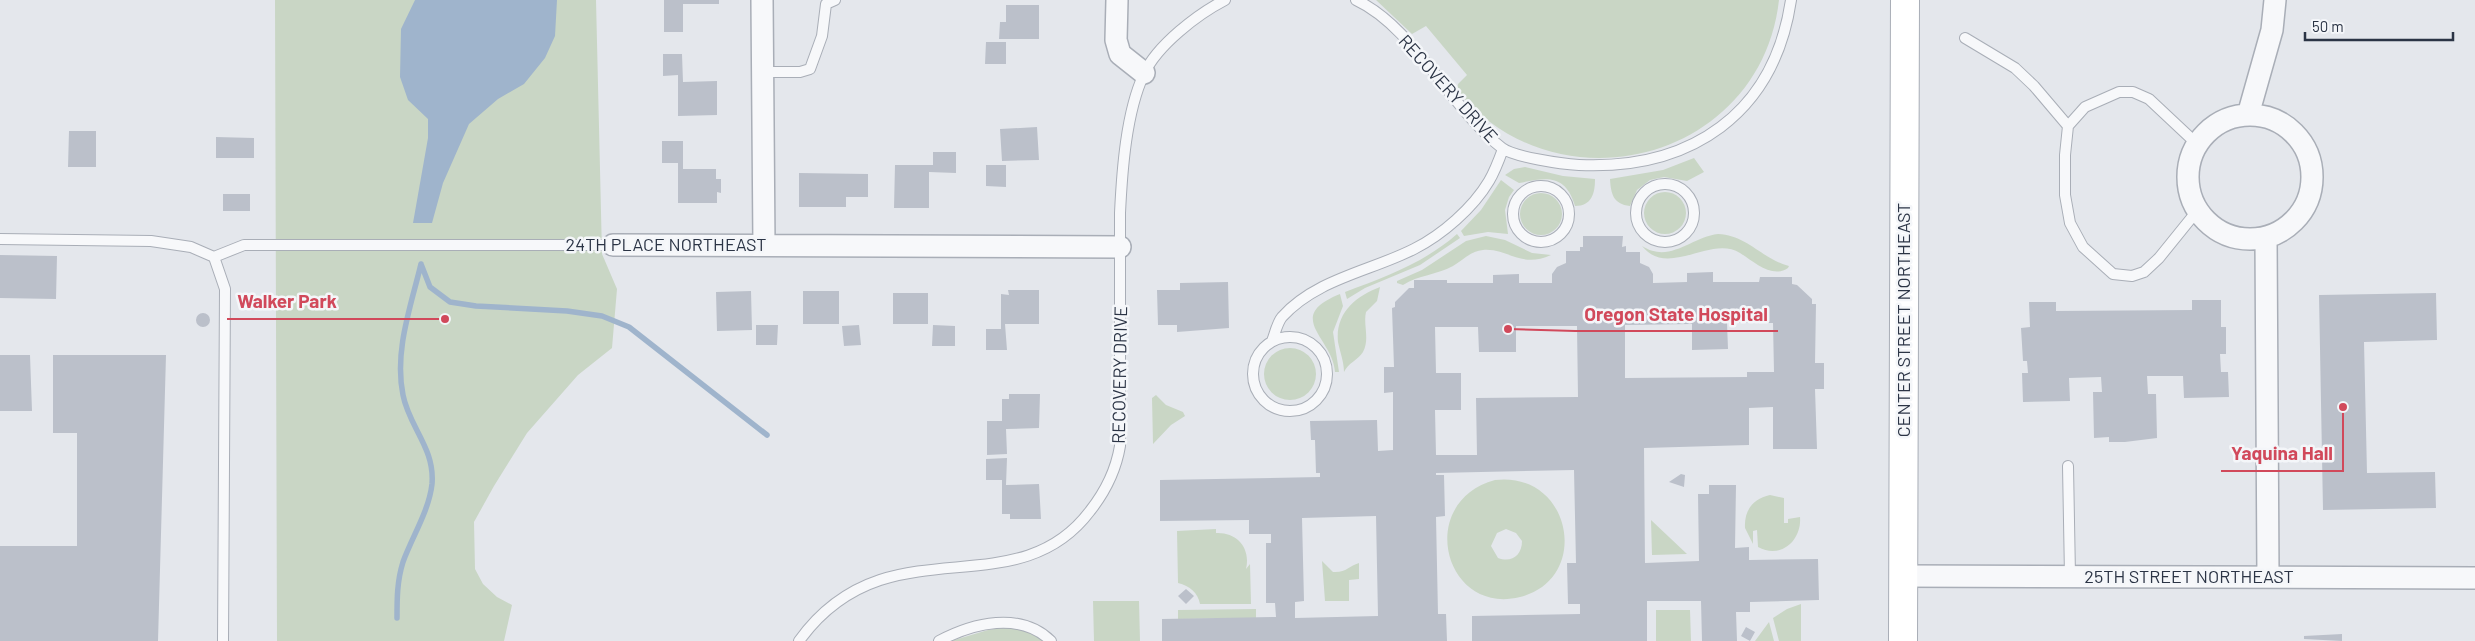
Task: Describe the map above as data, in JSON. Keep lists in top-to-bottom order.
{
  "streets": {
    "main road": ["CENTER STREET NORTHEAST"],
    "street": ["24TH PLACE NORTHEAST", "25TH STREET NORTHEAST"],
    "lane": ["RECOVERY DRIVE"]
  },
  "crossings": [
    ["RECOVERY DRIVE", "24TH PLACE NORTHEAST"],
    ["CENTER STREET NORTHEAST", "25TH STREET NORTHEAST"]
  ],
  "places": ["Walker Park", "Oregon State Hospital", "Yaquina Hall"],
  "scale_bar": "50 m"
}
